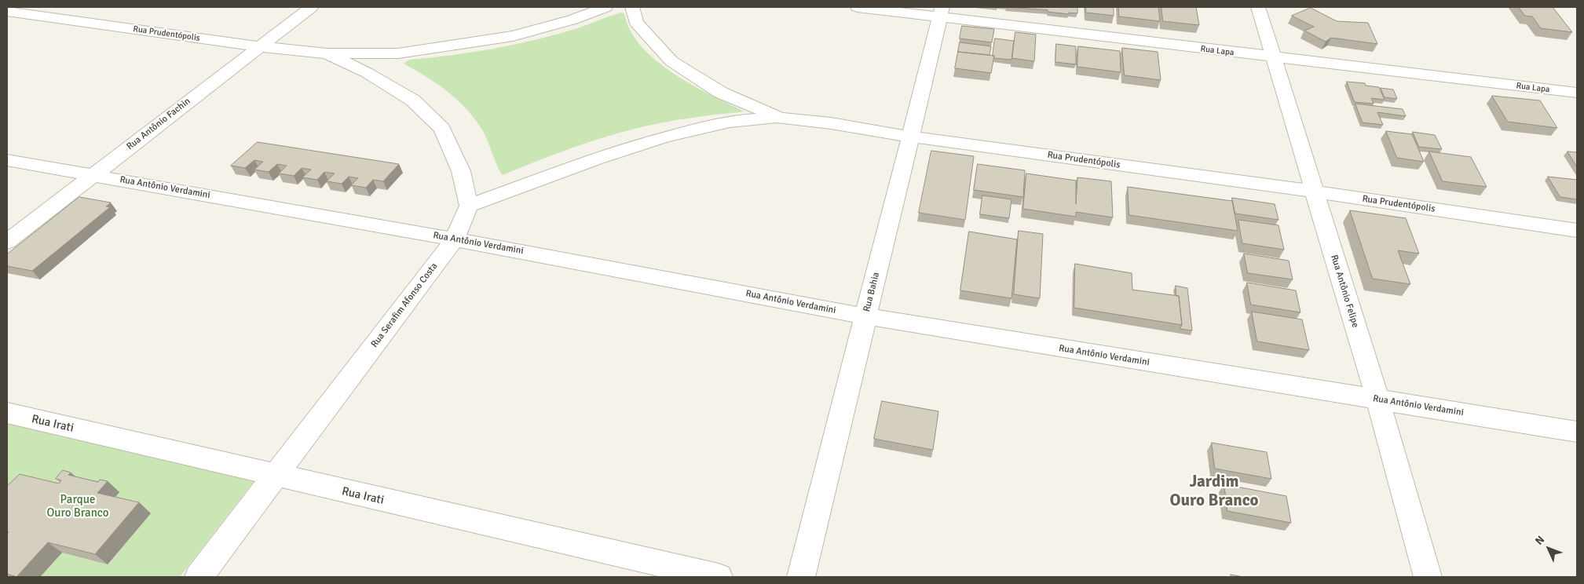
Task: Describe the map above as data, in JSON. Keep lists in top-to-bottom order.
{
  "streets": {
    "street": [
      "Rua Prudentópolis",
      "Rua Lapa",
      "Rua Antônio Fachin",
      "Rua Antônio Verdamini",
      "Rua Antônio Felipe",
      "Rua Bahia",
      "Rua Serafim Afonso Costa",
      "Rua Irati"
    ]
  },
  "crossings": [
    ["Rua Prudentópolis", "Rua Antônio Fachin"],
    ["Rua Prudentópolis", "Rua Antônio Felipe"],
    ["Rua Prudentópolis", "Rua Bahia"],
    ["Rua Lapa", "Rua Antônio Felipe"],
    ["Rua Lapa", "Rua Bahia"],
    ["Rua Antônio Fachin", "Rua Antônio Verdamini"],
    ["Rua Antônio Verdamini", "Rua Antônio Felipe"],
    ["Rua Antônio Verdamini", "Rua Bahia"],
    ["Rua Antônio Verdamini", "Rua Serafim Afonso Costa"],
    ["Rua Serafim Afonso Costa", "Rua Irati"]
  ],
  "districts": ["Jardim Ouro Branco"],
  "parks": ["Parque Ouro Branco"],
  "north": "top left"
}
